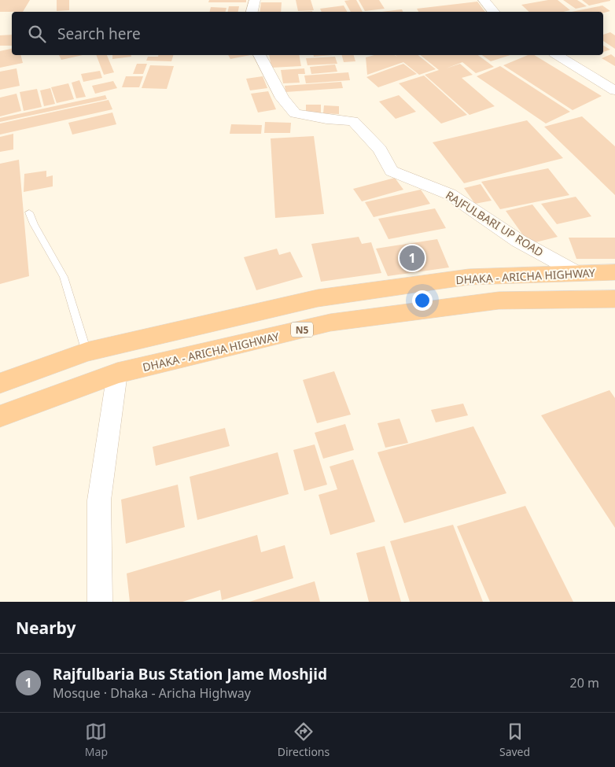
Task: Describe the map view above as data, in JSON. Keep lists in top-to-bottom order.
{
  "streets": {
    "highway": ["DHAKA - ARICHA HIGHWAY", "N5"],
    "street": ["RAJFULBARI UP ROAD"]
  },
  "crossings": [
    ["RAJFULBARI UP ROAD", "DHAKA - ARICHA HIGHWAY"]
  ],
  "page": {
    "search": "Search here",
    "pins": "1",
    "heading": "Nearby",
    "list": [
      {
        "mark": "1",
        "name": "Rajfulbaria Bus Station Jame Moshjid",
        "note": "Mosque · Dhaka - Aricha Highway",
        "value": "20 m"
      }
    ],
    "nav": ["Map", "Directions", "Saved"]
  }
}
